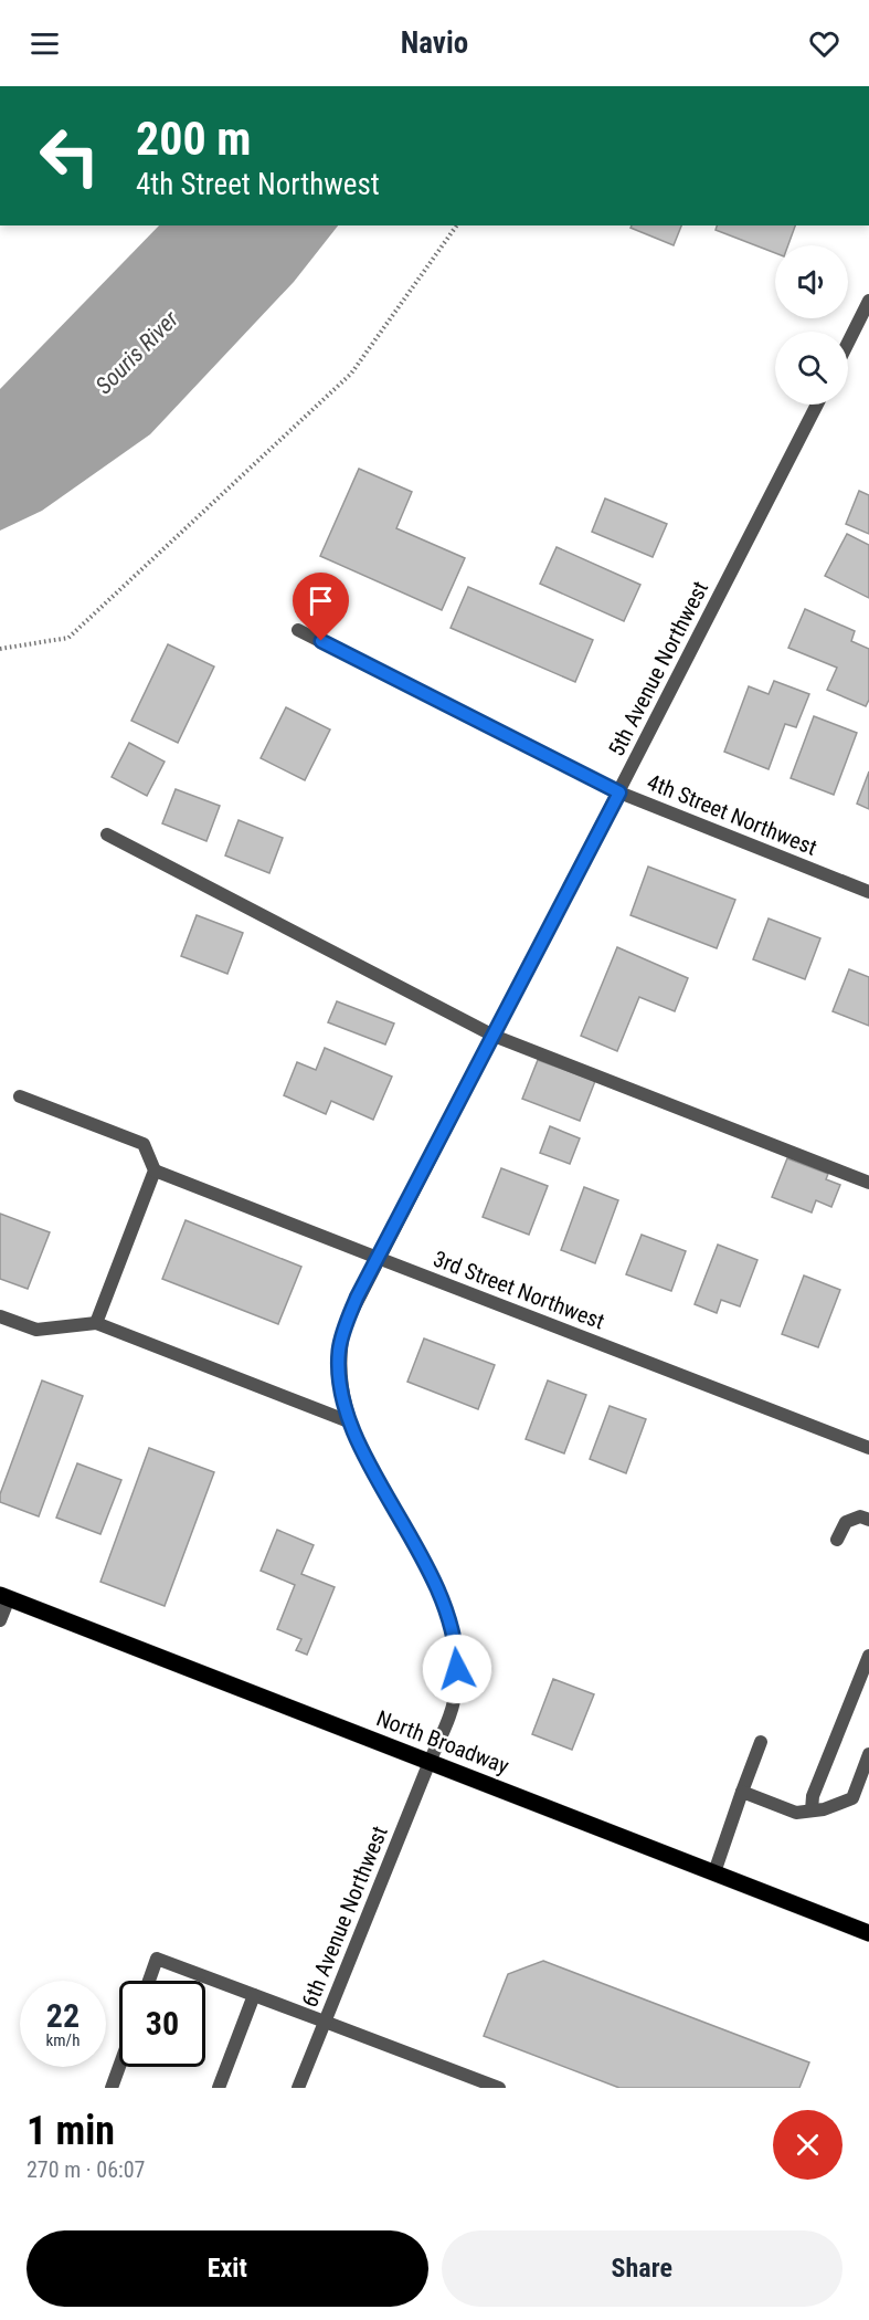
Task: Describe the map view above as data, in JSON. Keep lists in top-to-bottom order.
{
  "streets": {
    "main road": ["North Broadway"],
    "street": [
      "5th Avenue Northwest",
      "4th Street Northwest",
      "3rd Street Northwest",
      "6th Avenue Northwest"
    ]
  },
  "crossings": [
    ["5th Avenue Northwest", "4th Street Northwest"],
    ["5th Avenue Northwest", "3rd Street Northwest"],
    ["5th Avenue Northwest", "North Broadway"],
    ["5th Avenue Northwest", "6th Avenue Northwest"],
    ["North Broadway", "6th Avenue Northwest"]
  ],
  "water": ["Souris River"],
  "page": {
    "header": "Navio",
    "turn": ["200 m", "4th Street Northwest"],
    "speed": "22 km/h",
    "limit": "30",
    "heading": ["1 min", "270 m · 06:07"],
    "buttons": ["Exit", "Share"]
  }
}
